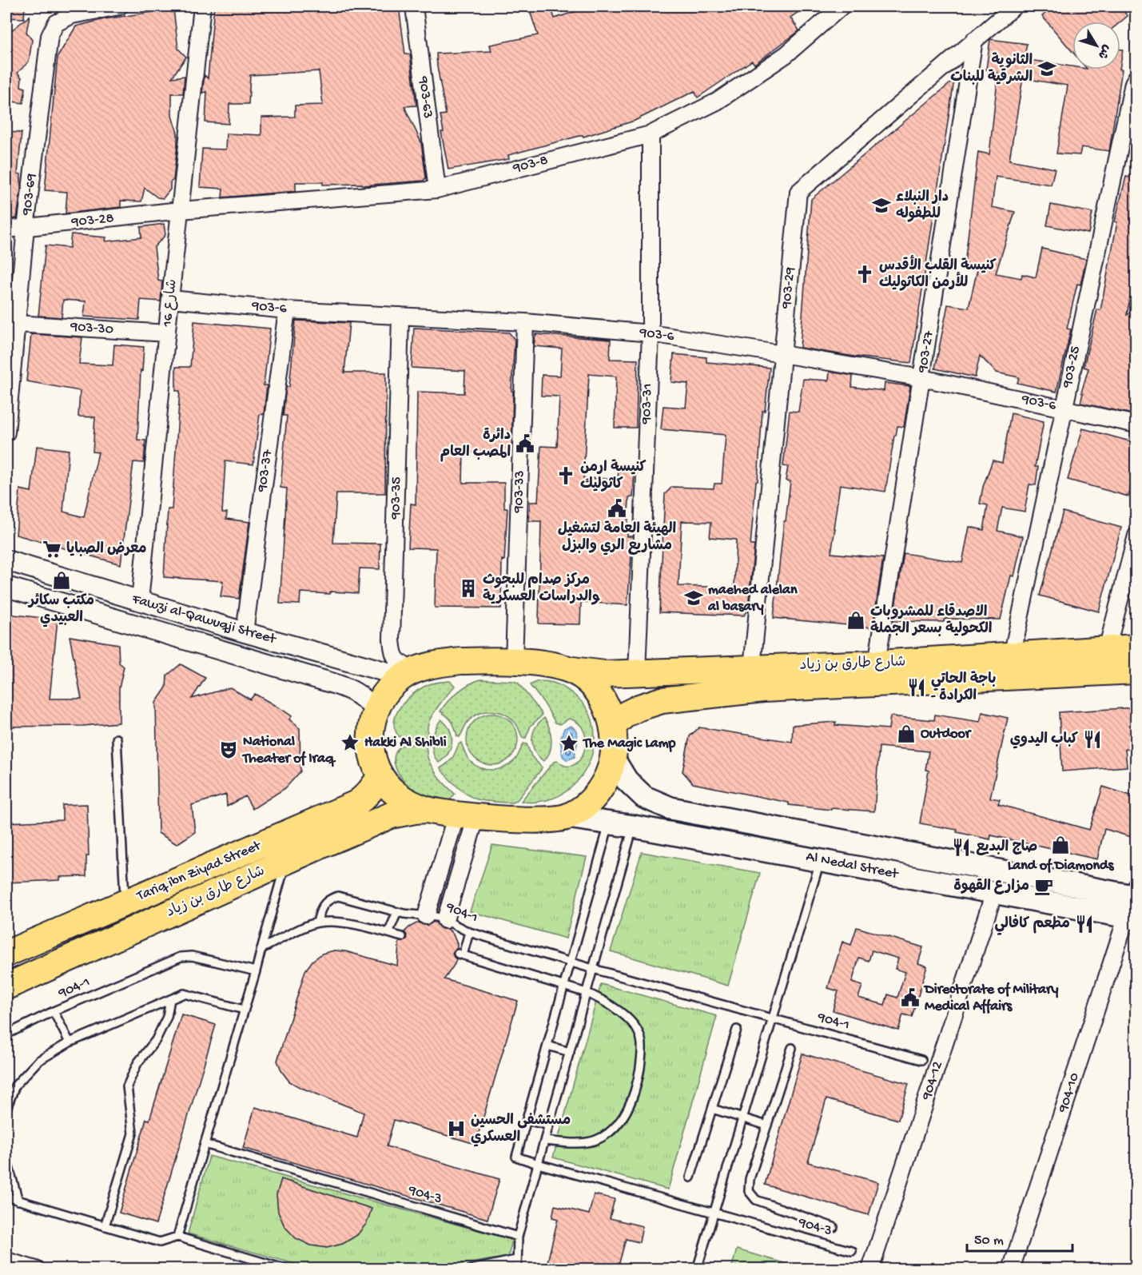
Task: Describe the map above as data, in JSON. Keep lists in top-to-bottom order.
{
  "streets": {
    "main road": ["شارع طارق بن زياد", "Al Nedal Street", "Tariq ibn Ziyad Street"],
    "street": [
      "903-63",
      "903-8",
      "903-69",
      "903-28",
      "903-29",
      "شارع 16",
      "903-6",
      "903-30",
      "903-27",
      "903-25",
      "903-31",
      "903-37",
      "903-33",
      "903-35",
      "Fawzi al-Qawuqji Street",
      "904-12",
      "904-10"
    ],
    "lane": ["904-1", "904-3"]
  },
  "crossings": [
    ["903-63", "903-8"],
    ["903-8", "903-28"],
    ["903-8", "شارع 16"],
    ["903-8", "903-31"],
    ["903-69", "903-28"],
    ["903-69", "903-30"],
    ["903-28", "شارع 16"],
    ["903-29", "903-6"],
    ["903-29", "903-27"],
    ["903-29", "شارع طارق بن زياد"],
    ["شارع 16", "903-6"],
    ["شارع 16", "903-30"],
    ["شارع 16", "Fawzi al-Qawuqji Street"],
    ["903-6", "903-27"],
    ["903-6", "903-25"],
    ["903-6", "903-31"],
    ["903-6", "903-37"],
    ["903-6", "903-33"],
    ["903-6", "903-35"],
    ["903-27", "شارع طارق بن زياد"],
    ["903-25", "شارع طارق بن زياد"],
    ["903-31", "شارع طارق بن زياد"],
    ["903-37", "Fawzi al-Qawuqji Street"],
    ["903-33", "شارع طارق بن زياد"],
    ["903-35", "Fawzi al-Qawuqji Street"],
    ["903-35", "شارع طارق بن زياد"],
    ["Fawzi al-Qawuqji Street", "شارع طارق بن زياد"],
    ["Al Nedal Street", "904-12"],
    ["Al Nedal Street", "904-10"]
  ],
  "places": {
    "school or university": ["الثانوية الشرقية للبنات", "دار النبلاء للطفوله", "maehed alelan al basary"],
    "church": ["كنيسة القلب الأقدس للأرمن الكاثوليك", "كنيسة ارمن كاثوليك"],
    "public building": ["دائرة المصب العام", "الهيئة العامة لتشغيل مشاريع الري والبزل", "Directorate of Military Medical Affairs"],
    "supermarket": ["معرض الصبايا"],
    "shop": [
      "مكتب سكائر العبيدي",
      "الاصدقاء للمشروبات الكحولية بسعر الجملة",
      "Outdoor",
      "Land of Diamonds"
    ],
    "building": ["مركز صدام للبحوث والدراسات العسكرية"],
    "restaurant": [
      "باجة الحاتي - الكرادة",
      "كباب اليدوي",
      "صاج البديع",
      "مطعم كافالي"
    ],
    "place": ["Hakki Al Shibli", "The Magic Lamp"],
    "theatre": ["National Theater of Iraq"],
    "cafe": ["مزارع القهوة"],
    "hospital": ["مستشفى الحسين العسكري"]
  },
  "scale_bar": "50 m",
  "north": "bottom right"
}
